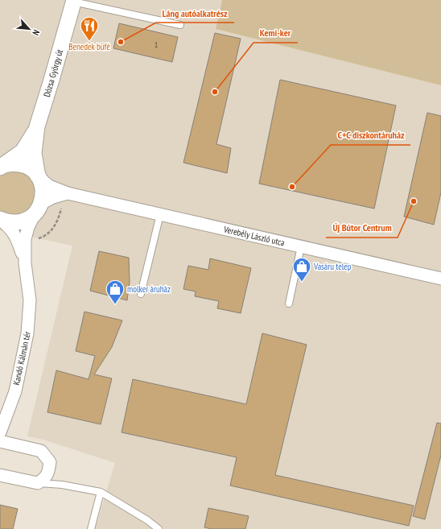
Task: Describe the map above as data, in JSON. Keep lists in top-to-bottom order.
{
  "streets": {
    "street": ["Dózsa György út", "Verebély László utca", "Kandó Kálmán tér"]
  },
  "crossings": [
    ["Dózsa György út", "Verebély László utca"],
    ["Dózsa György út", "Kandó Kálmán tér"]
  ],
  "places": {
    "restaurant": ["Benedek büfé"],
    "other": [
      "Láng autóalkatrész",
      "Kemi-ker",
      "C+C diszkontáruház",
      "Új Bútor Centrum"
    ],
    "shop": ["Vasáru telep", "molker áruház"]
  },
  "house_numbers": ["1"],
  "north": "bottom right"
}
